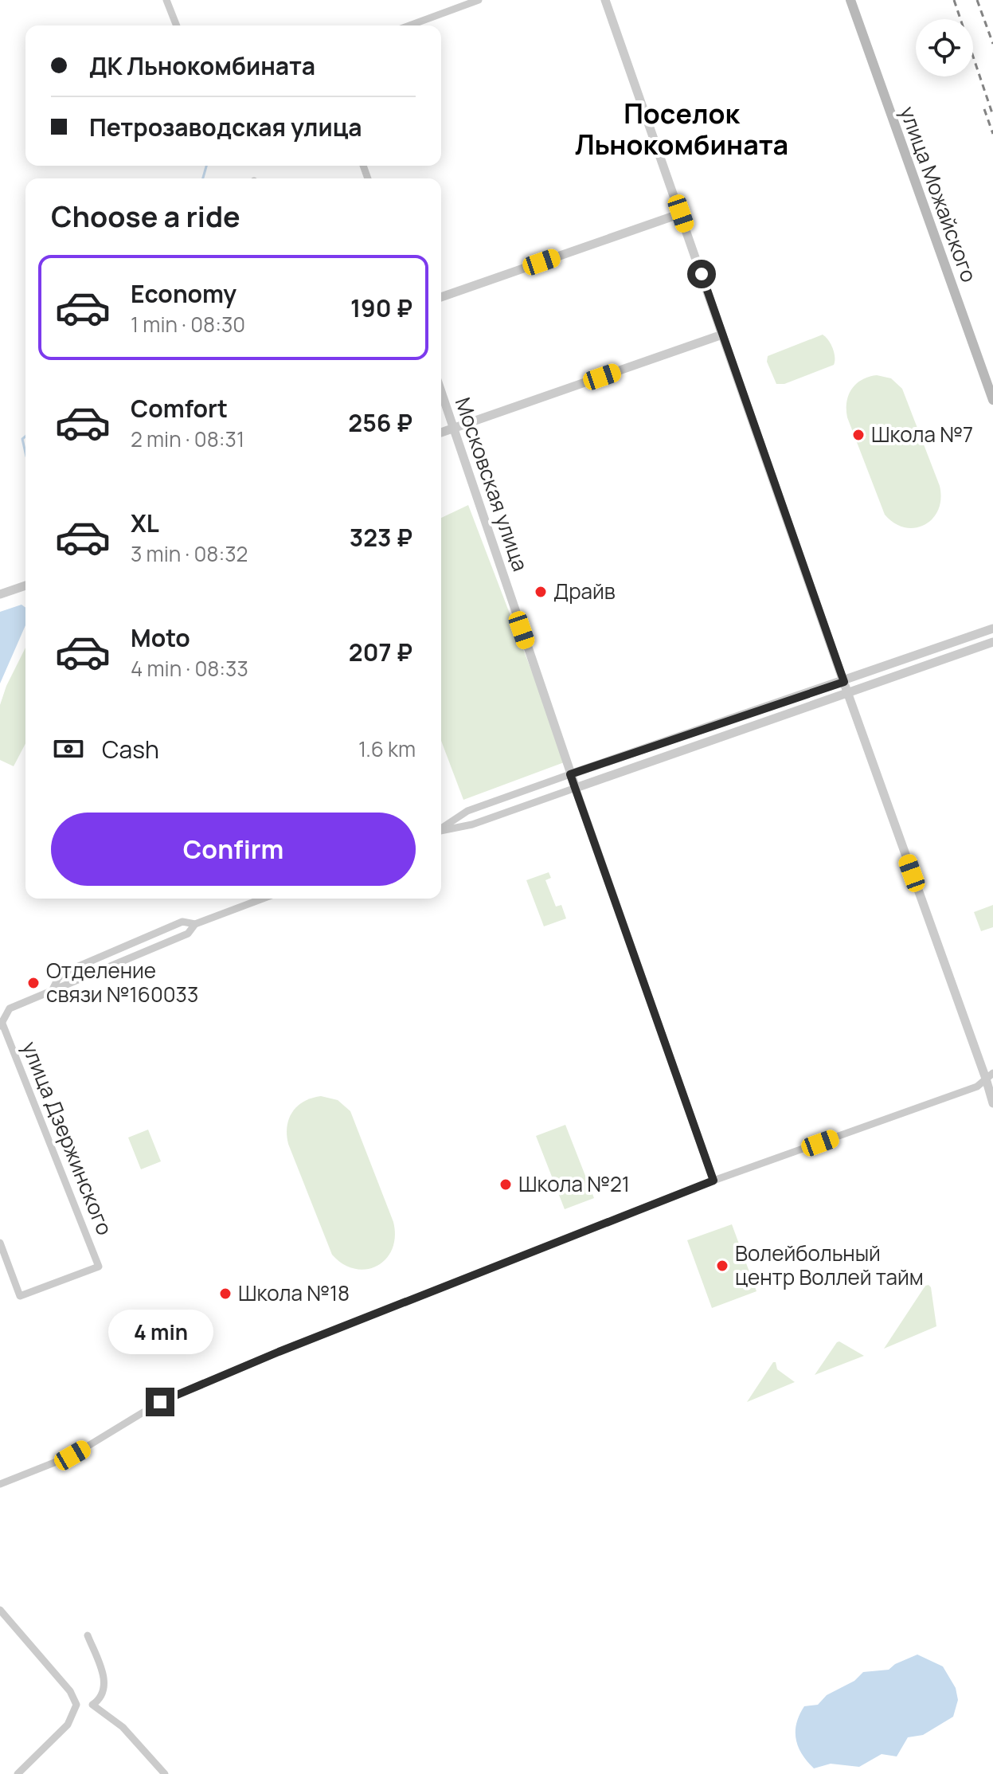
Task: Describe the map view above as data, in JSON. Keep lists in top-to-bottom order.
{
  "streets": {
    "main road": ["улица Можайского"],
    "street": ["Московская улица", "улица Дзержинского"]
  },
  "districts": ["Поселок Льнокомбината"],
  "places": [
    "Школа №7",
    "Драйв",
    "Отделение связи №160033",
    "Школа №21",
    "Волейбольный центр Воллей тайм",
    "Школа №18"
  ],
  "page": {
    "banner": ["ДК Льнокомбината", "Петрозаводская улица"],
    "heading": "Choose a ride",
    "list": [
      {
        "name": "Economy",
        "note": "1 min · 08:30",
        "value": "190 ₽"
      },
      {
        "name": "Comfort",
        "note": "2 min · 08:31",
        "value": "256 ₽"
      },
      {
        "name": "XL",
        "note": "3 min · 08:32",
        "value": "323 ₽"
      },
      {
        "name": "Moto",
        "note": "4 min · 08:33",
        "value": "207 ₽"
      }
    ],
    "pay": ["Cash", "1.6 km"],
    "buttons": "Confirm",
    "bubble": "4 min"
  }
}
